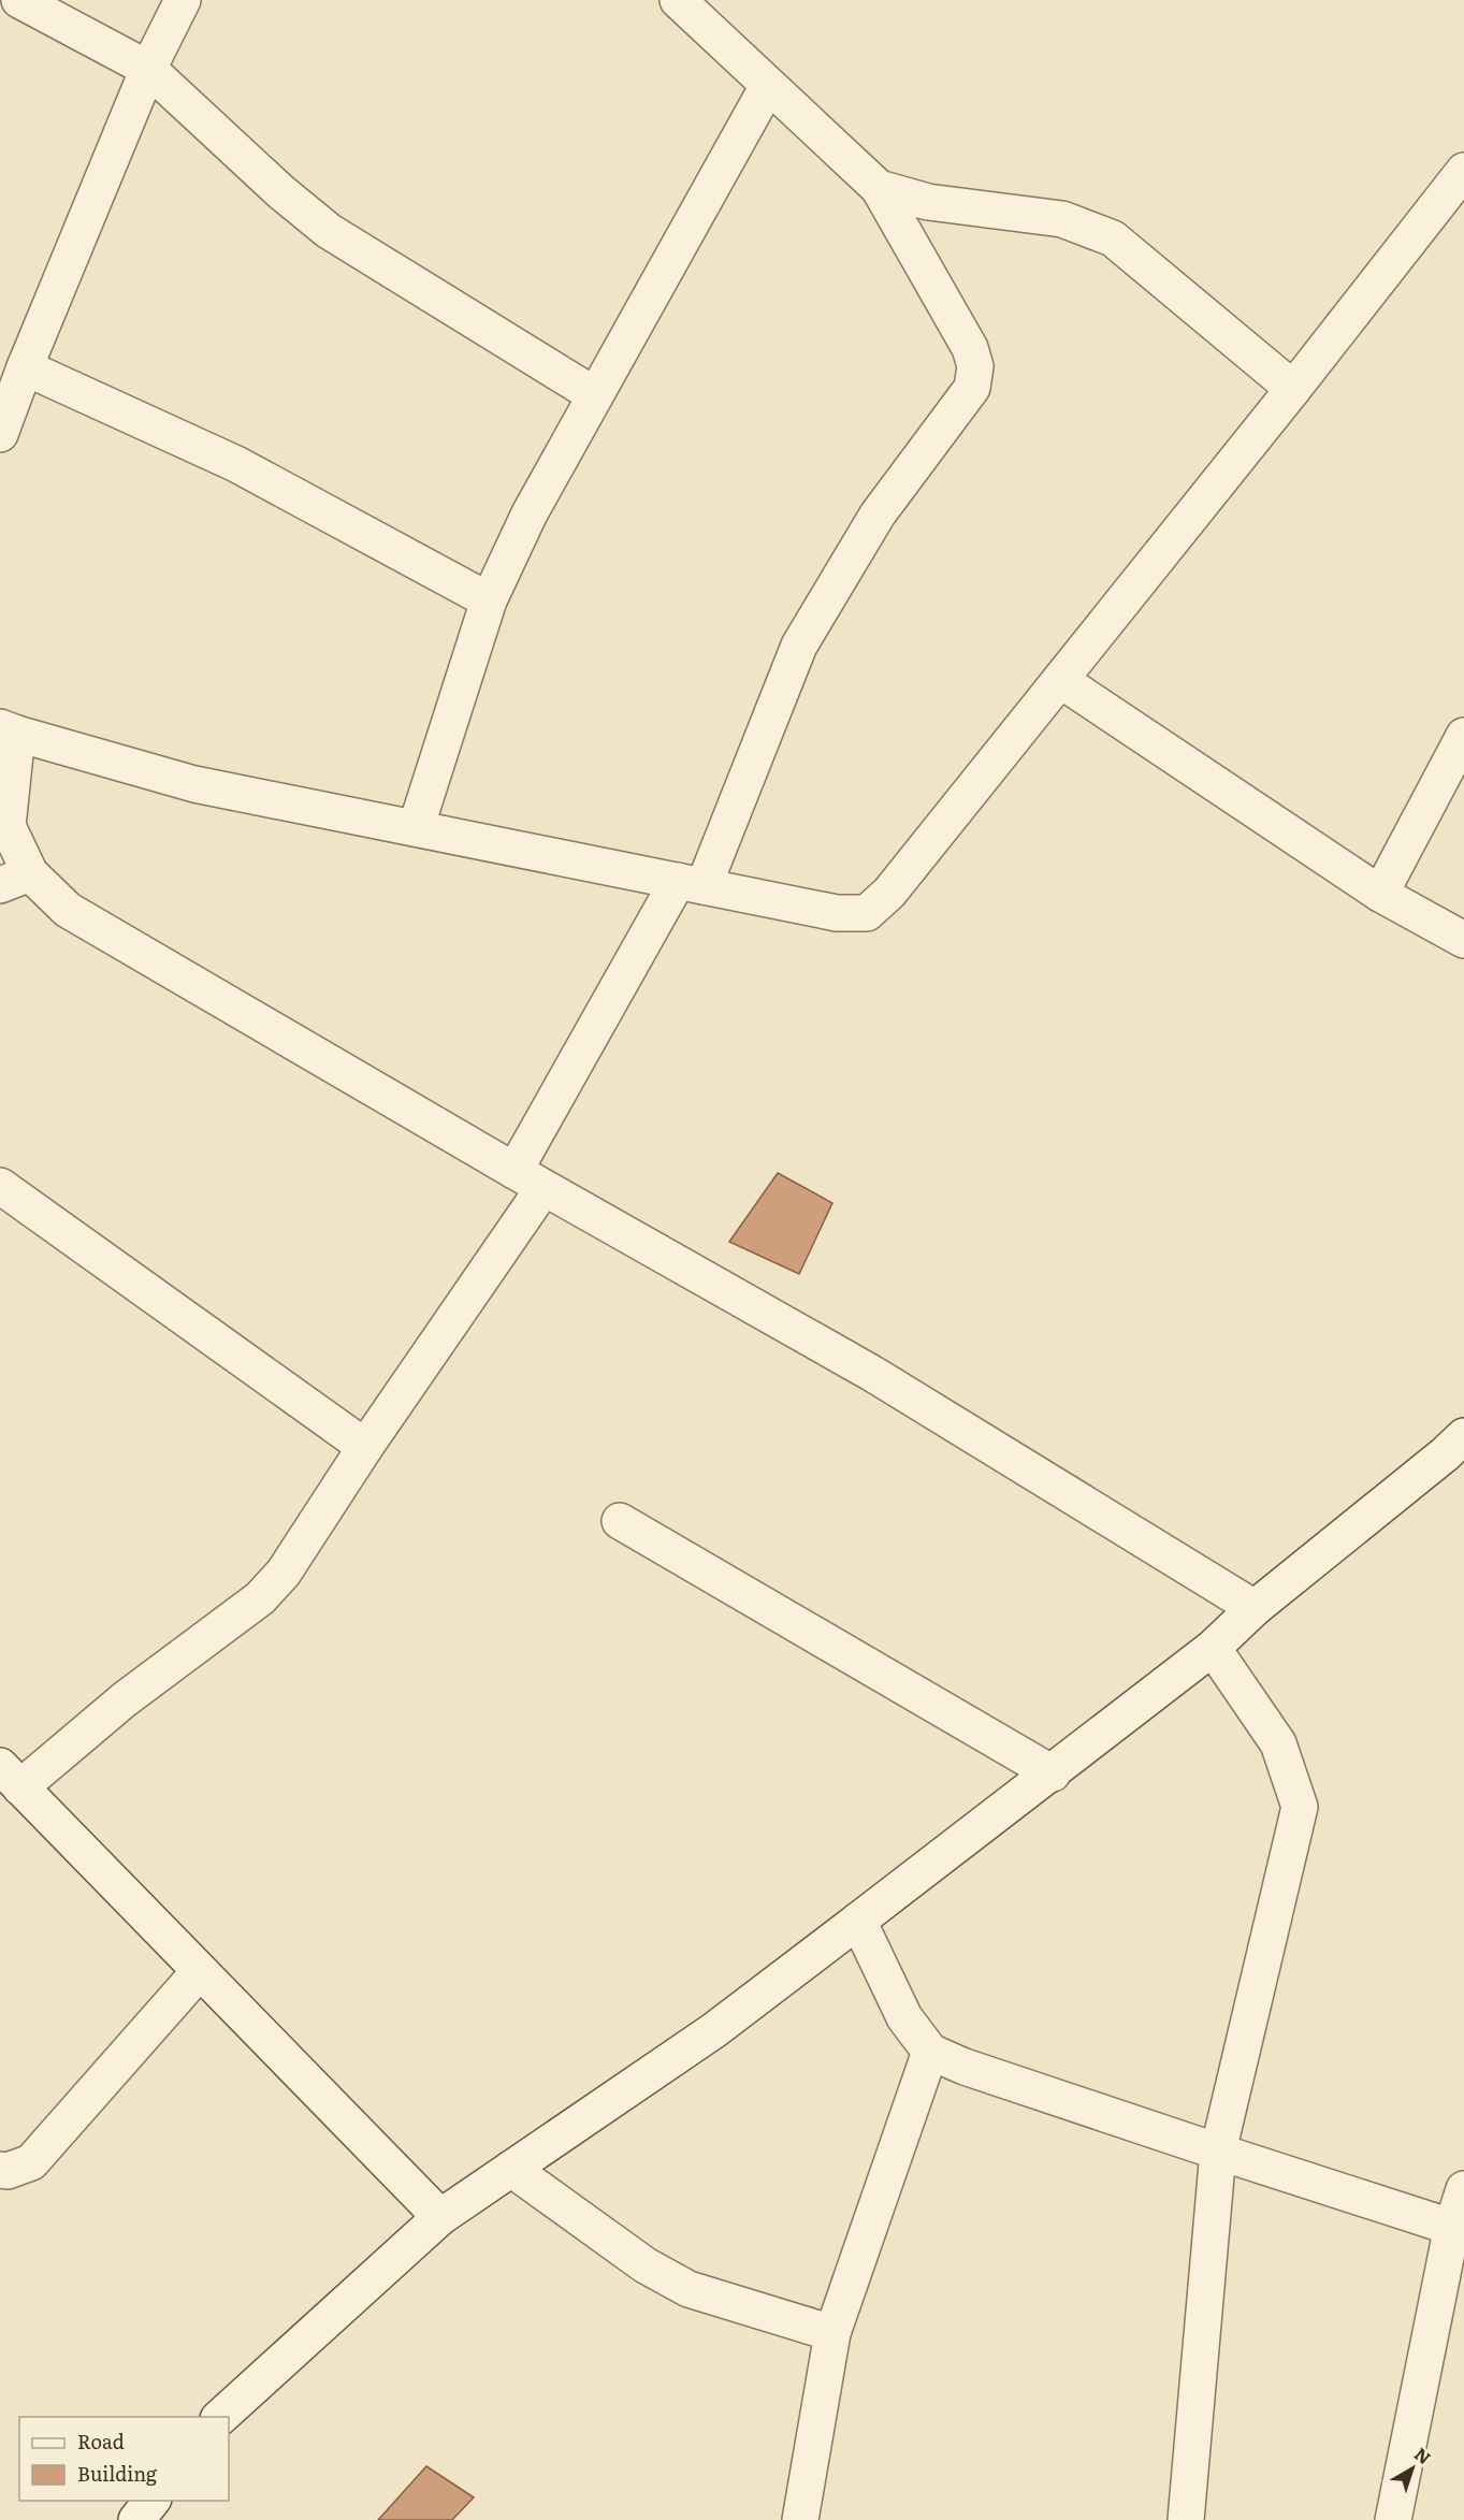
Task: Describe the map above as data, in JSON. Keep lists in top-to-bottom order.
{
  "legend": ["Road", "Building"],
  "north": "top right"
}
